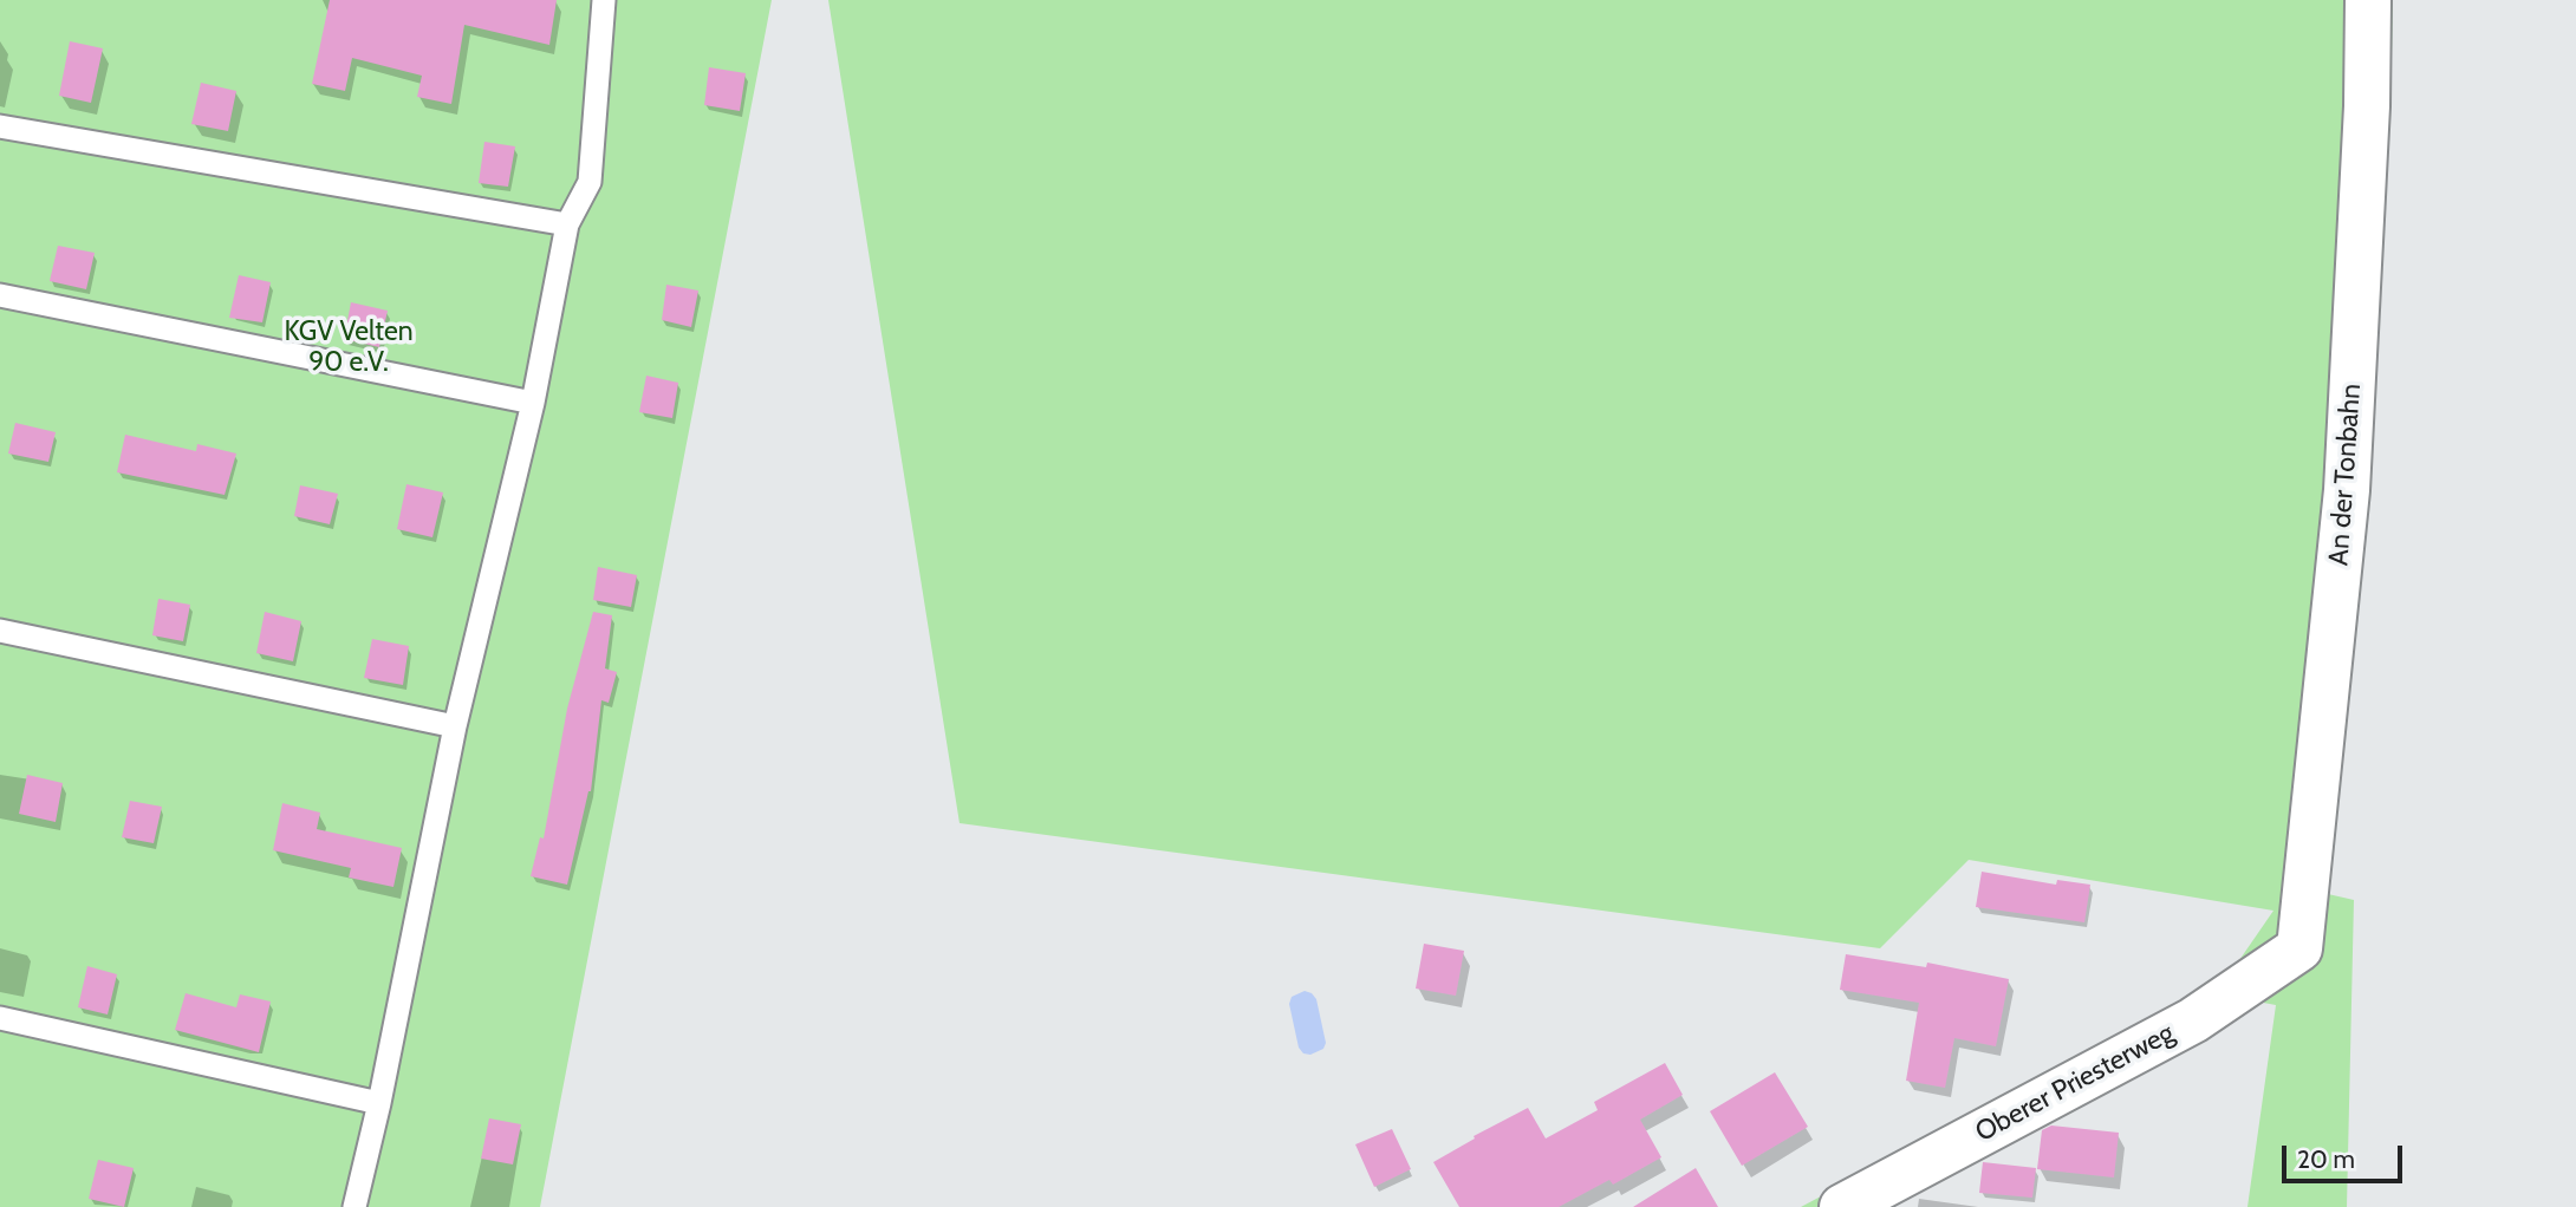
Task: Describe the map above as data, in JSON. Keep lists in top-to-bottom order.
{
  "streets": {
    "street": ["An der Tonbahn", "Oberer Priesterweg"]
  },
  "crossings": [
    ["An der Tonbahn", "Oberer Priesterweg"]
  ],
  "parks": ["KGV Velten 90 e.V."],
  "scale_bar": "20 m"
}
